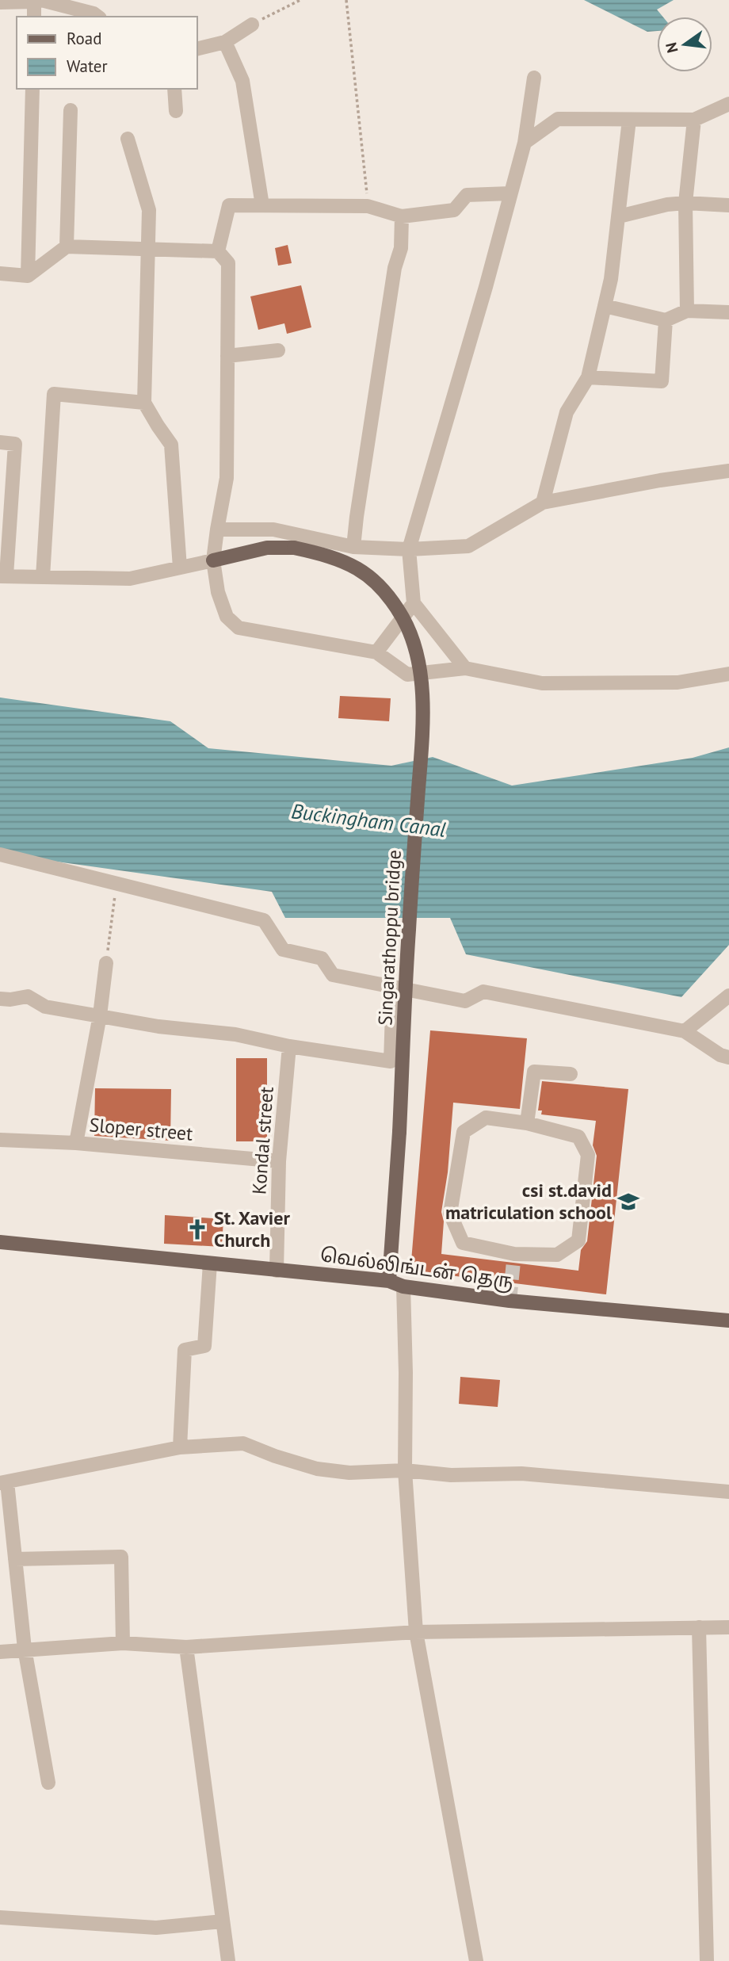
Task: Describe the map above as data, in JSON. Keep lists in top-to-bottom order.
{
  "streets": {
    "main road": ["Singarathoppu bridge", "வெல்லிங்டன் தெரு"],
    "street": ["Sloper street", "Kondal street"]
  },
  "crossings": [
    ["Singarathoppu bridge", "வெல்லிங்டன் தெரு"],
    ["Sloper street", "Kondal street"],
    ["Kondal street", "வெல்லிங்டன் தெரு"]
  ],
  "water": ["Buckingham Canal"],
  "places": {
    "school or university": ["csi st.david matriculation school"],
    "church": ["St. Xavier Church"]
  },
  "legend": ["Road", "Water"],
  "north": "left"
}
